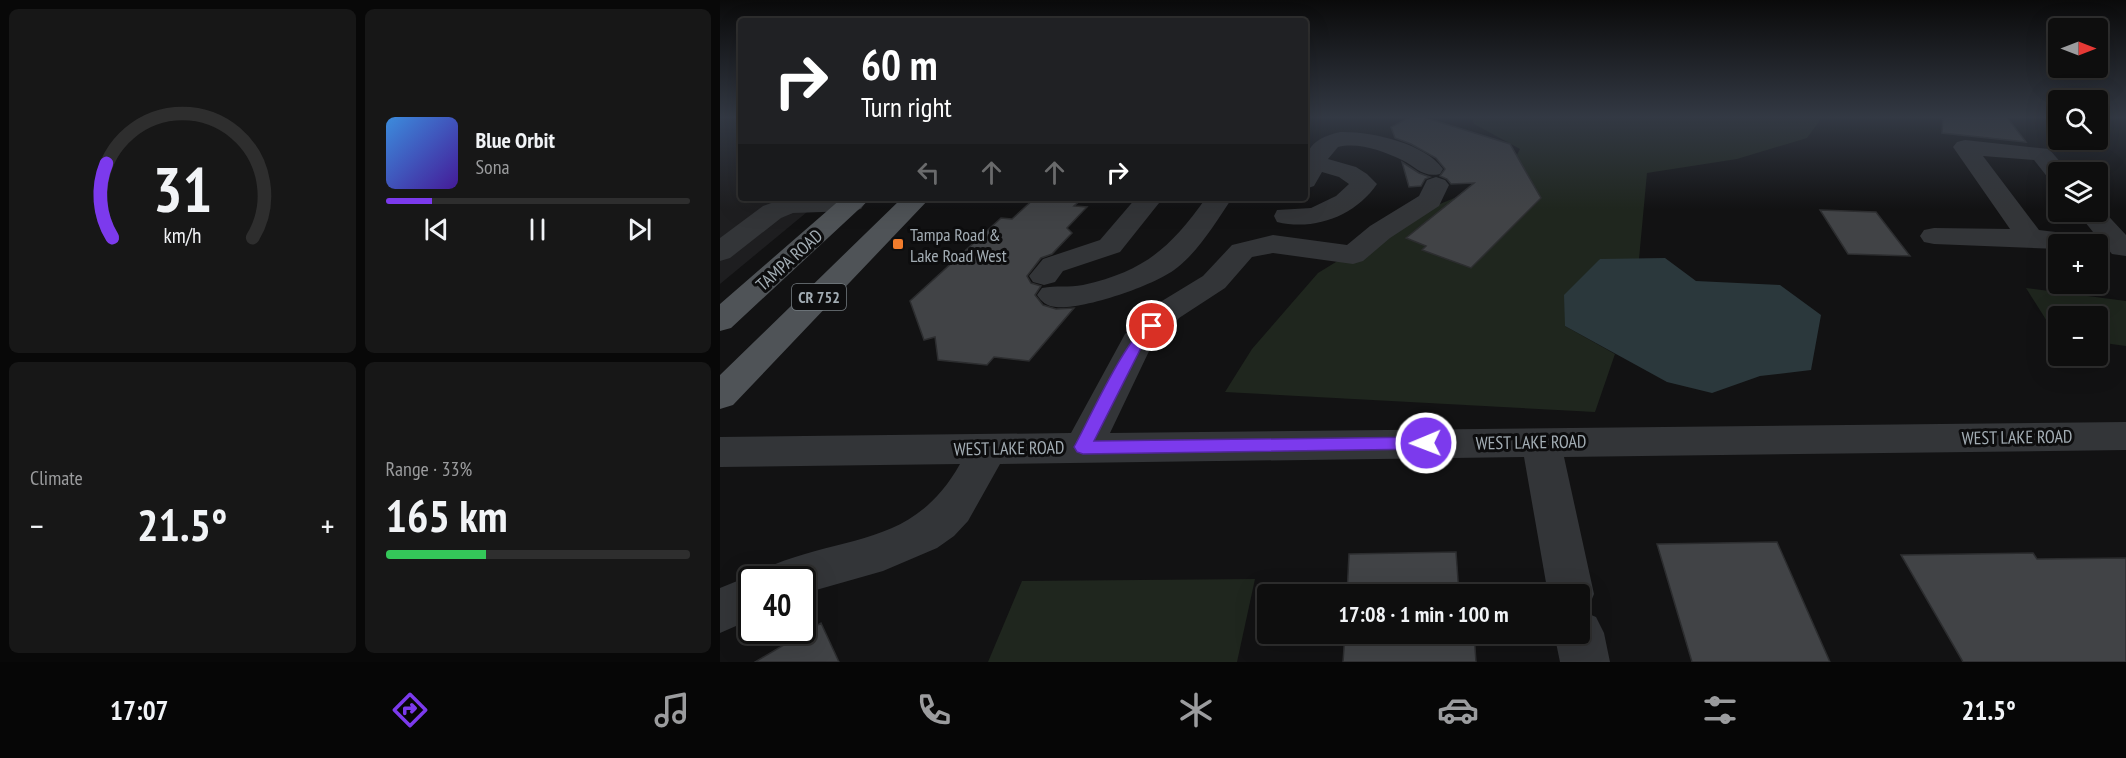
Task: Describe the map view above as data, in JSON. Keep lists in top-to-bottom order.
{
  "streets": {
    "main road": ["TAMPA ROAD", "CR 752"],
    "street": ["WEST LAKE ROAD"]
  },
  "places": {
    "transit": ["Tampa Road & Lake Road West"]
  },
  "north": "right",
  "page": {
    "map_buttons": ["+", "−"],
    "turn": ["60 m", "Turn right"],
    "song": ["Blue Orbit", "Sona"],
    "tile": [
      "Climate",
      ["Range · 33%", "165 km"]
    ],
    "heat": ["−", "21.5°", "+"],
    "limit": "40",
    "trip": "17:08 · 1 min · 100 m",
    "tabs": ["17:07", "21.5°"],
    "gauge": ["31", "km/h"]
  }
}
